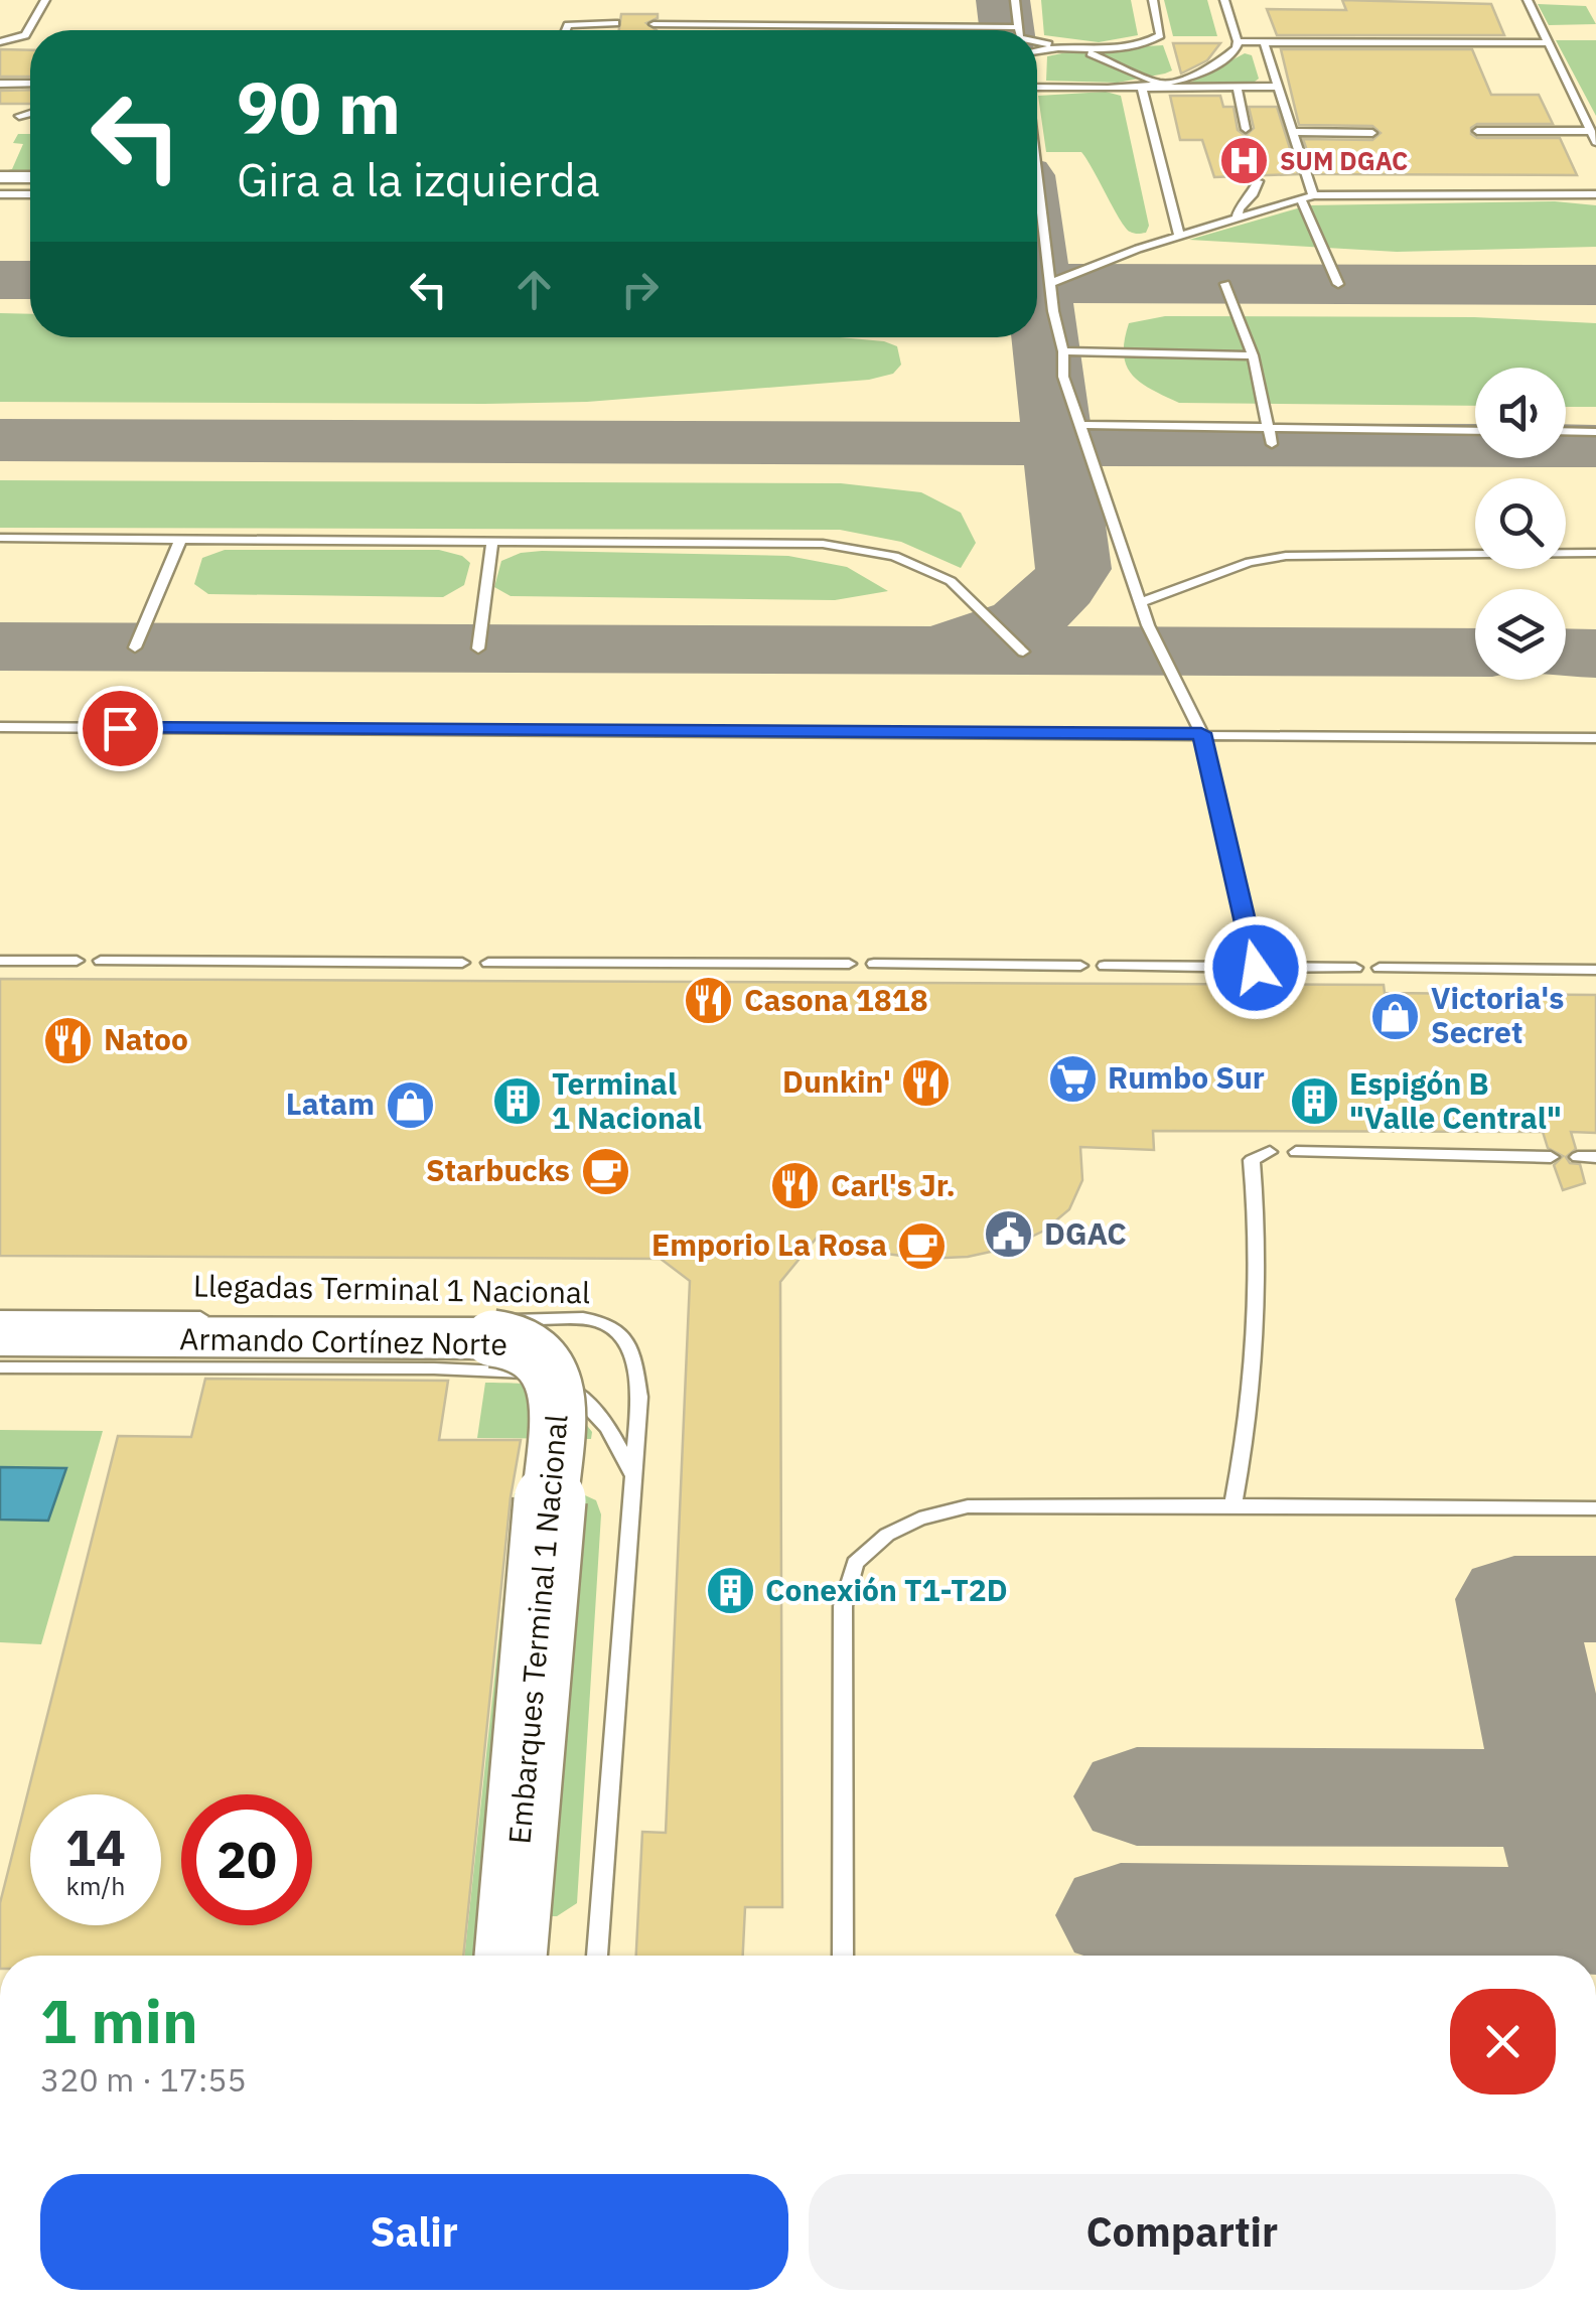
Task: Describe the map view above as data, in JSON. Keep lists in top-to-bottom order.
{
  "streets": {
    "highway": ["Embarques Terminal 1 Nacional"],
    "lane": ["Llegadas Terminal 1 Nacional", "Armando Cortínez Norte"]
  },
  "crossings": [
    ["Llegadas Terminal 1 Nacional", "Armando Cortínez Norte"]
  ],
  "places": {
    "hospital": ["SUM DGAC"],
    "restaurant": [
      "Casona 1818",
      "Natoo",
      "Dunkin'",
      "Carl's Jr."
    ],
    "shop": ["Victoria's Secret", "Latam"],
    "supermarket": ["Rumbo Sur"],
    "building": ["Terminal 1 Nacional", "Espigón B \"Valle Central\"", "Conexión T1-T2D"],
    "cafe": ["Starbucks", "Emporio La Rosa"],
    "public building": ["DGAC"]
  },
  "page": {
    "turn": ["90 m", "Gira a la izquierda"],
    "speed": "14 km/h",
    "limit": "20",
    "heading": ["1 min", "320 m · 17:55"],
    "buttons": ["Salir", "Compartir"]
  }
}
